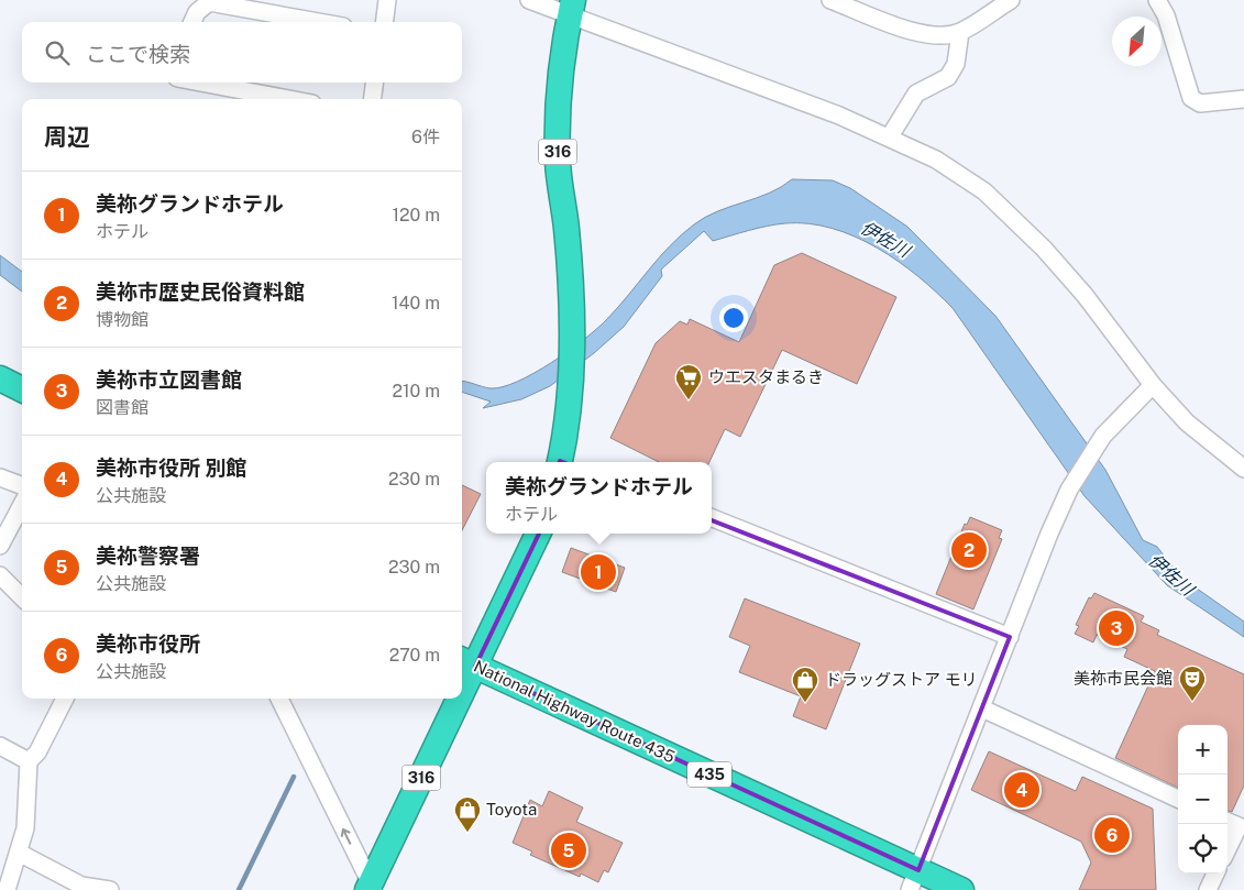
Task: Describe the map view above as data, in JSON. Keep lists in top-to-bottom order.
{
  "streets": {
    "highway": ["316", "National Highway Route 435", "435"]
  },
  "crossings": [
    ["316", "National Highway Route 435"]
  ],
  "water": ["伊佐川"],
  "places": {
    "supermarket": ["ウエスタまるき"],
    "theatre": ["美祢市民会館"],
    "shop": ["ドラッグストア モリ", "Toyota"]
  },
  "north": "bottom left",
  "page": {
    "search": "ここで検索",
    "heading": ["周辺", "6件"],
    "list": [
      {
        "mark": "1",
        "name": "美祢グランドホテル",
        "note": "ホテル",
        "value": "120 m"
      },
      {
        "mark": "2",
        "name": "美袮市歴史民俗資料館",
        "note": "博物館",
        "value": "140 m"
      },
      {
        "mark": "3",
        "name": "美祢市立図書館",
        "note": "図書館",
        "value": "210 m"
      },
      {
        "mark": "4",
        "name": "美祢市役所 別館",
        "note": "公共施設",
        "value": "230 m"
      },
      {
        "mark": "5",
        "name": "美祢警察署",
        "note": "公共施設",
        "value": "230 m"
      },
      {
        "mark": "6",
        "name": "美祢市役所",
        "note": "公共施設",
        "value": "270 m"
      }
    ],
    "popup": ["美祢グランドホテル", "ホテル"],
    "pins": [
      "2",
      "1",
      "3",
      "4",
      "6",
      "5"
    ],
    "map_buttons": ["+", "−"]
  }
}
